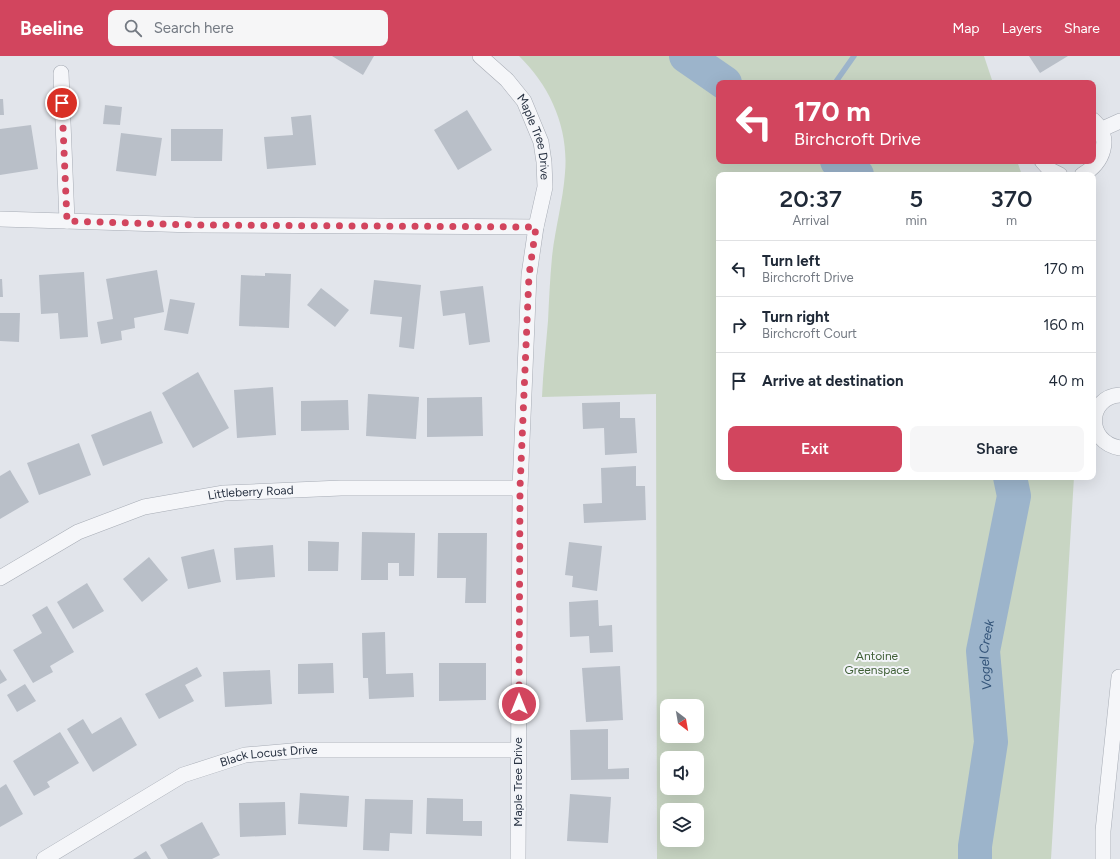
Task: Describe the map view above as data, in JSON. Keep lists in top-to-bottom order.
{
  "streets": {
    "street": ["Maple Tree Drive", "Littleberry Road", "Black Locust Drive"]
  },
  "crossings": [
    ["Maple Tree Drive", "Littleberry Road"],
    ["Maple Tree Drive", "Black Locust Drive"]
  ],
  "water": ["Vogel Creek"],
  "parks": ["Antoine Greenspace"],
  "north": "bottom right",
  "page": {
    "header": "Beeline",
    "search": "Search here",
    "nav": ["Map", "Layers", "Share"],
    "turn": ["170 m", "Birchcroft Drive"],
    "eta": [
      "20:37",
      "Arrival",
      "5",
      "min",
      "370",
      "m"
    ],
    "list": [
      {
        "name": "Turn left",
        "note": "Birchcroft Drive",
        "value": "170 m"
      },
      {
        "name": "Turn right",
        "note": "Birchcroft Court",
        "value": "160 m"
      },
      {
        "name": "Arrive at destination",
        "value": "40 m"
      }
    ],
    "buttons": ["Exit", "Share"]
  }
}
